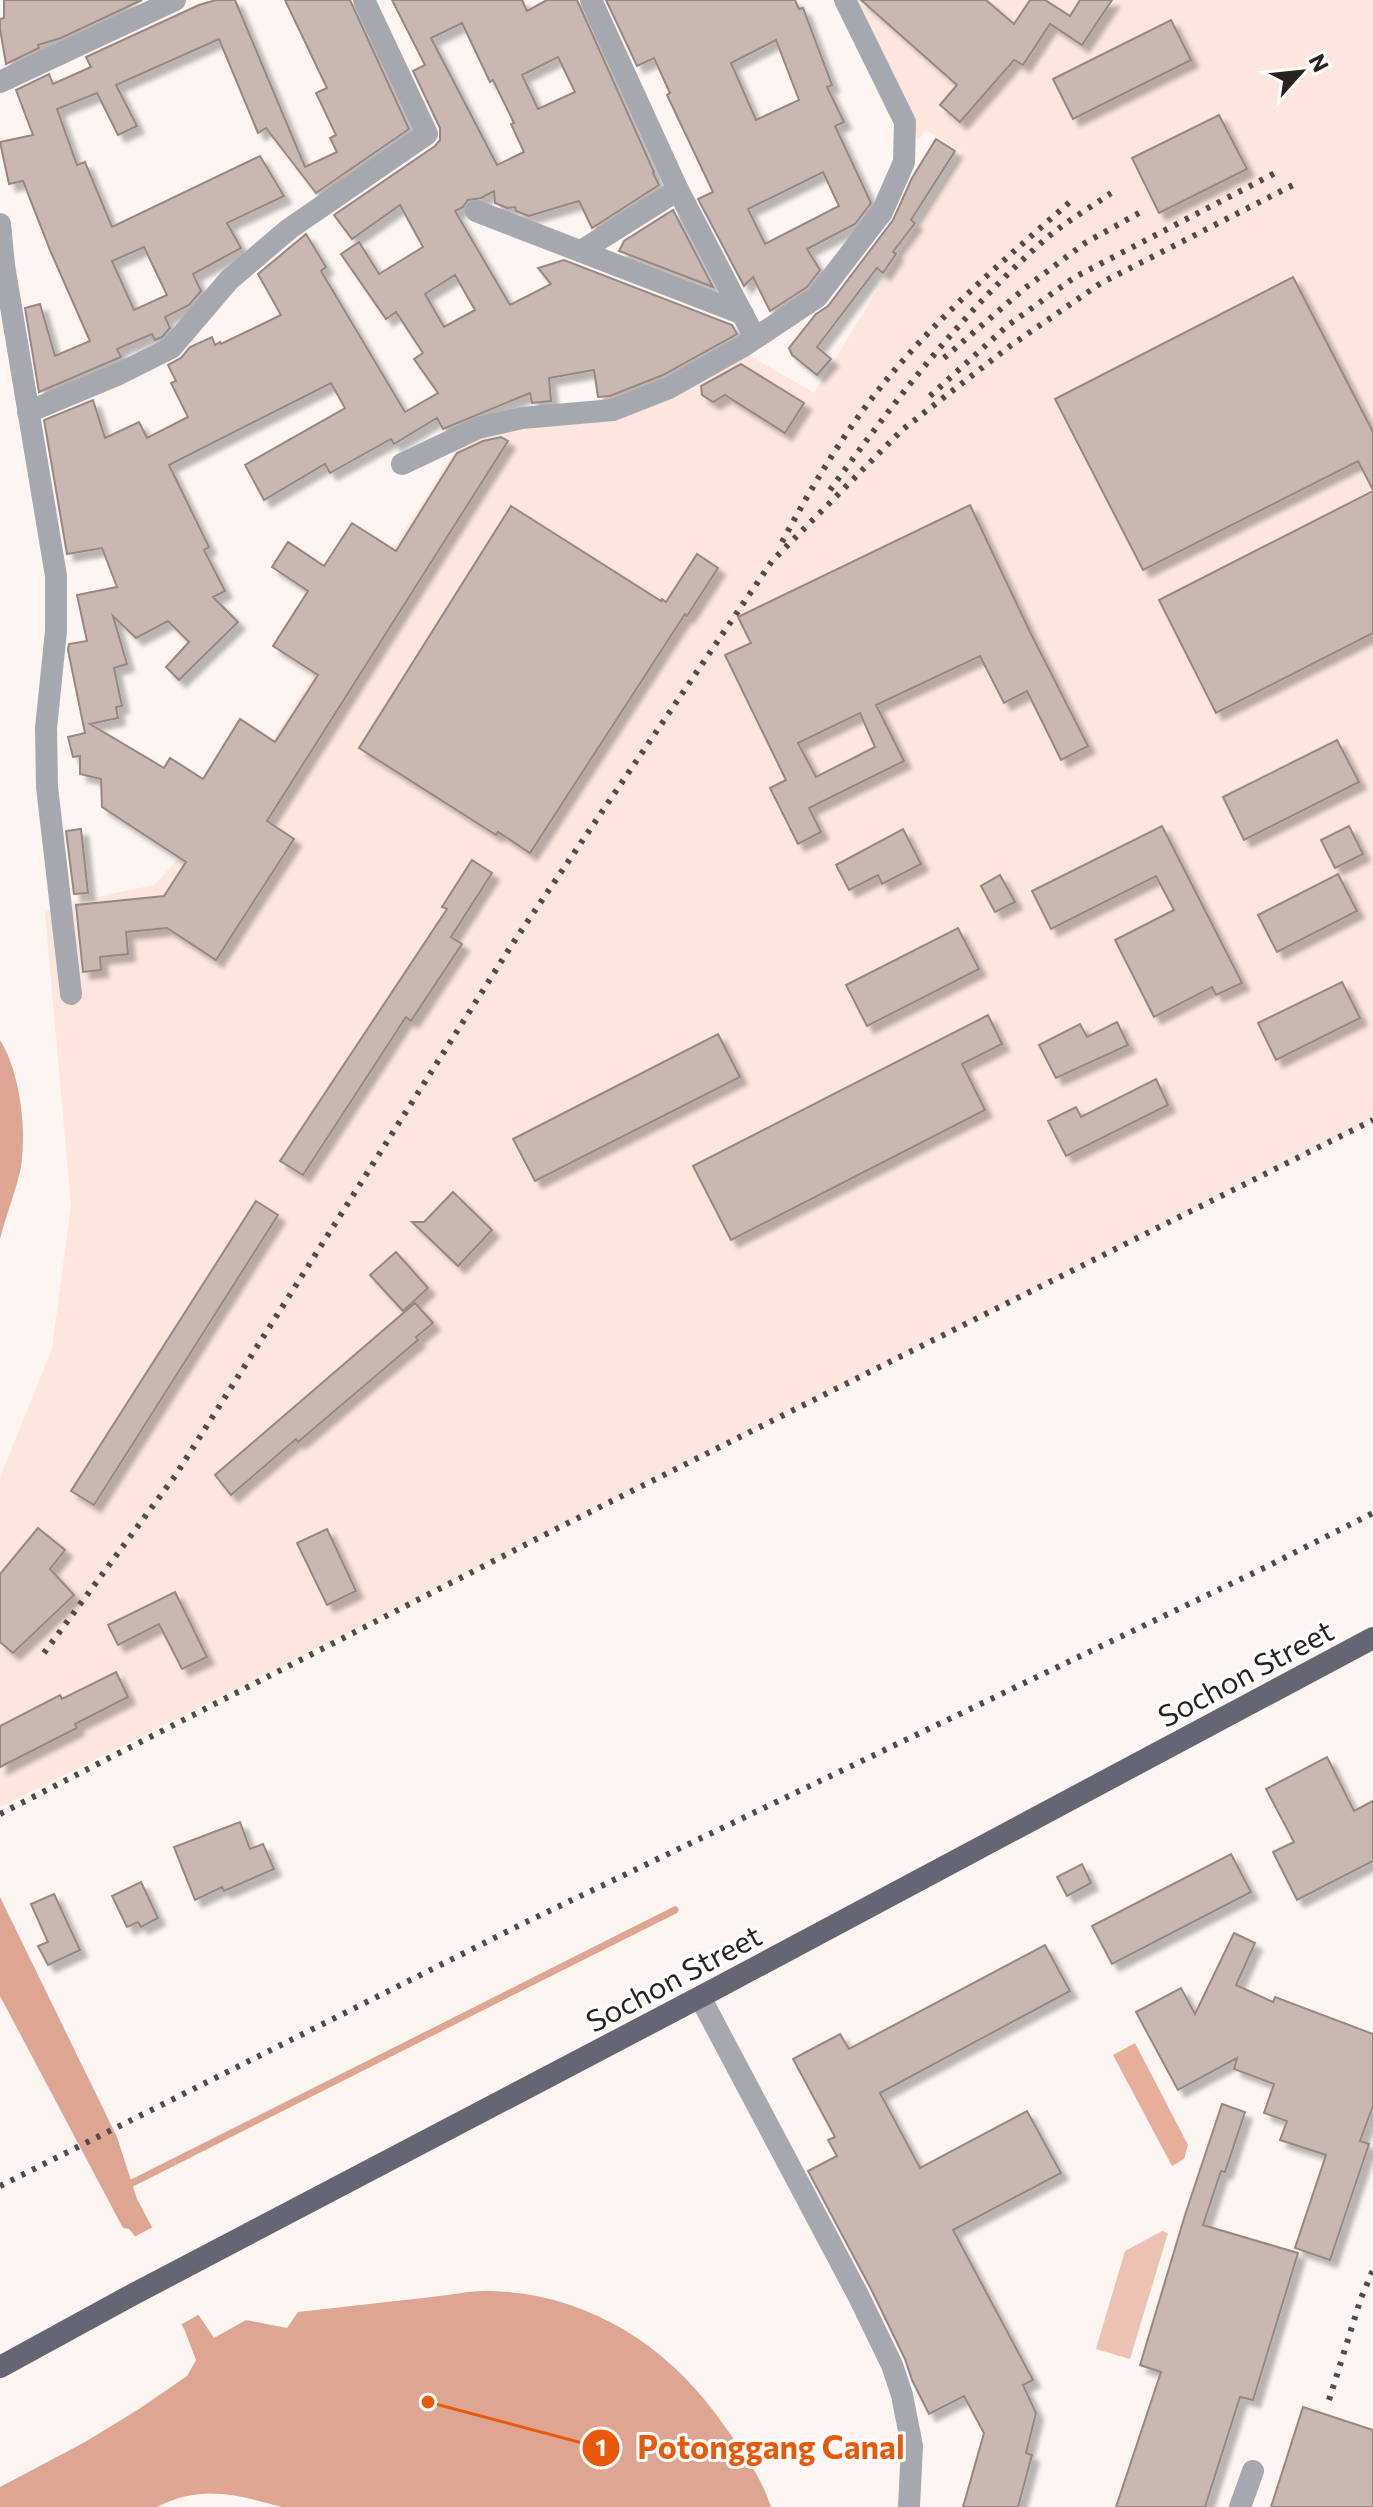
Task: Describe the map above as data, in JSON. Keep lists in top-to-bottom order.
{
  "streets": {
    "main road": ["Sochon Street"]
  },
  "places": ["Potonggang Canal"],
  "north": "top right"
}
